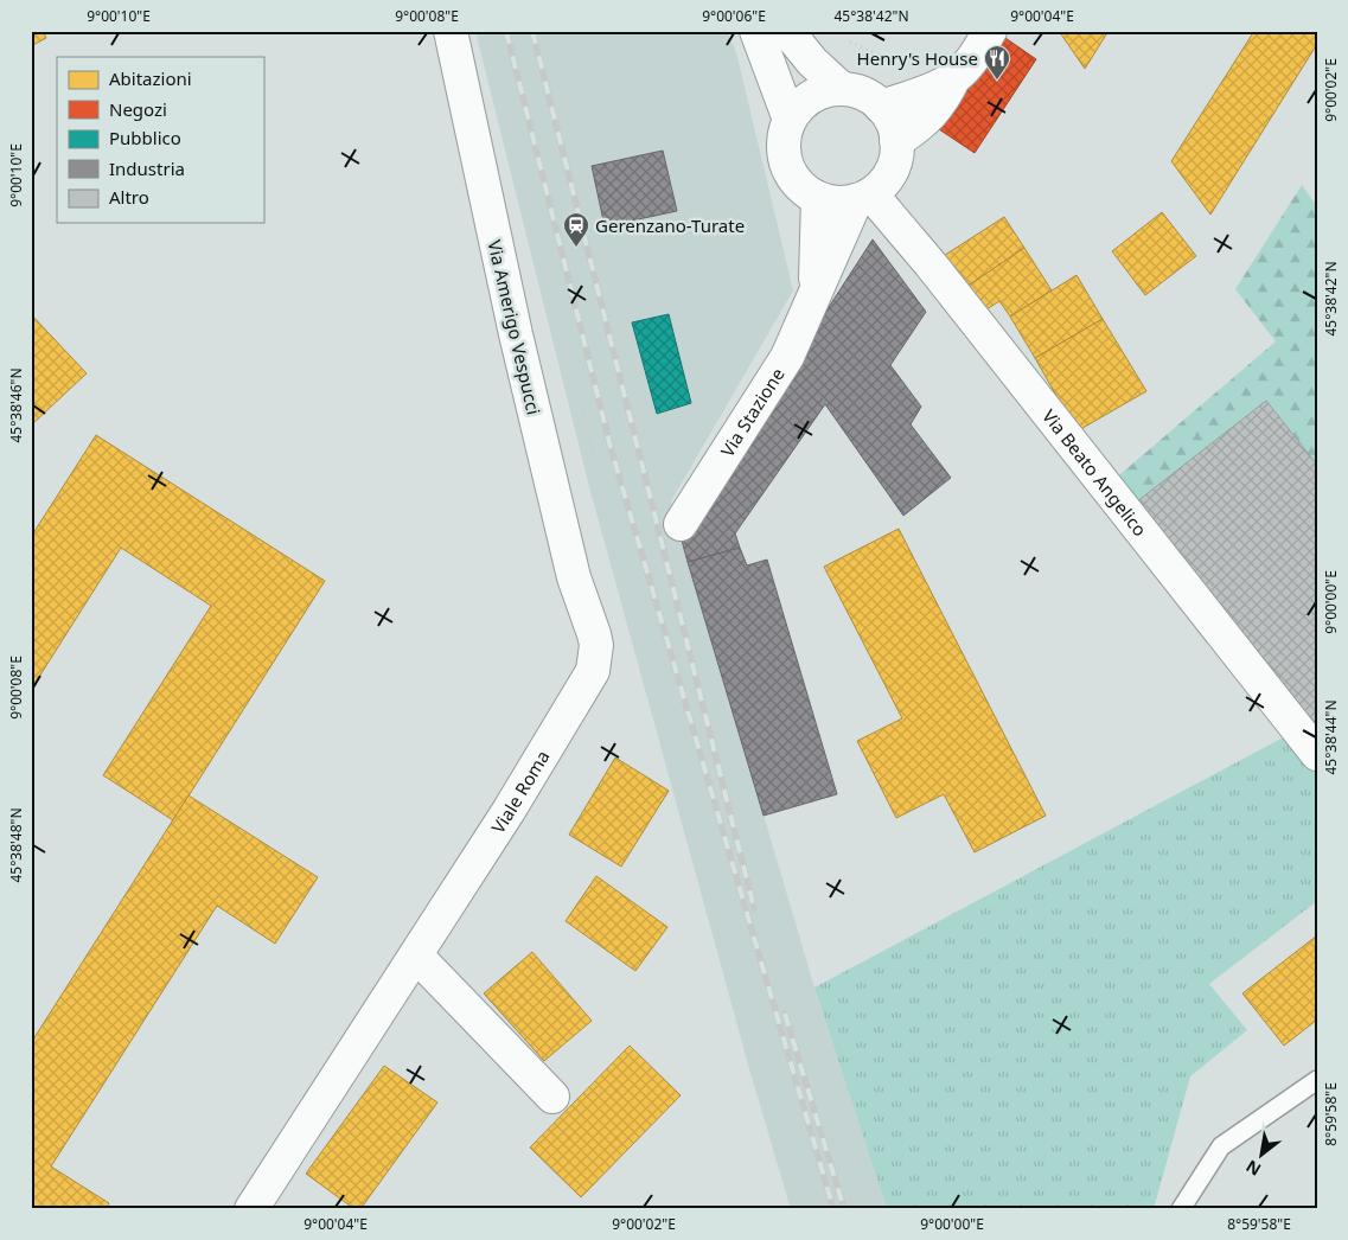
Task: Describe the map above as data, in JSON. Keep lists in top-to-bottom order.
{
  "streets": {
    "street": [
      "Via Amerigo Vespucci",
      "Via Stazione",
      "Via Beato Angelico",
      "Viale Roma"
    ]
  },
  "crossings": [
    ["Via Amerigo Vespucci", "Viale Roma"],
    ["Via Stazione", "Via Beato Angelico"]
  ],
  "places": {
    "restaurant": ["Henry's House"],
    "station": ["Gerenzano-Turate"]
  },
  "legend": [
    "Abitazioni",
    "Negozi",
    "Pubblico",
    "Industria",
    "Altro"
  ],
  "north": "bottom left",
  "coordinates": [
    "9°00'10\"E",
    "9°00'08\"E",
    "9°00'06\"E",
    "45°38'42\"N",
    "9°00'04\"E",
    "9°00'02\"E",
    "45°38'46\"N",
    "9°00'00\"E",
    "45°38'44\"N",
    "45°38'48\"N",
    "8°59'58\"E"
  ]
}
